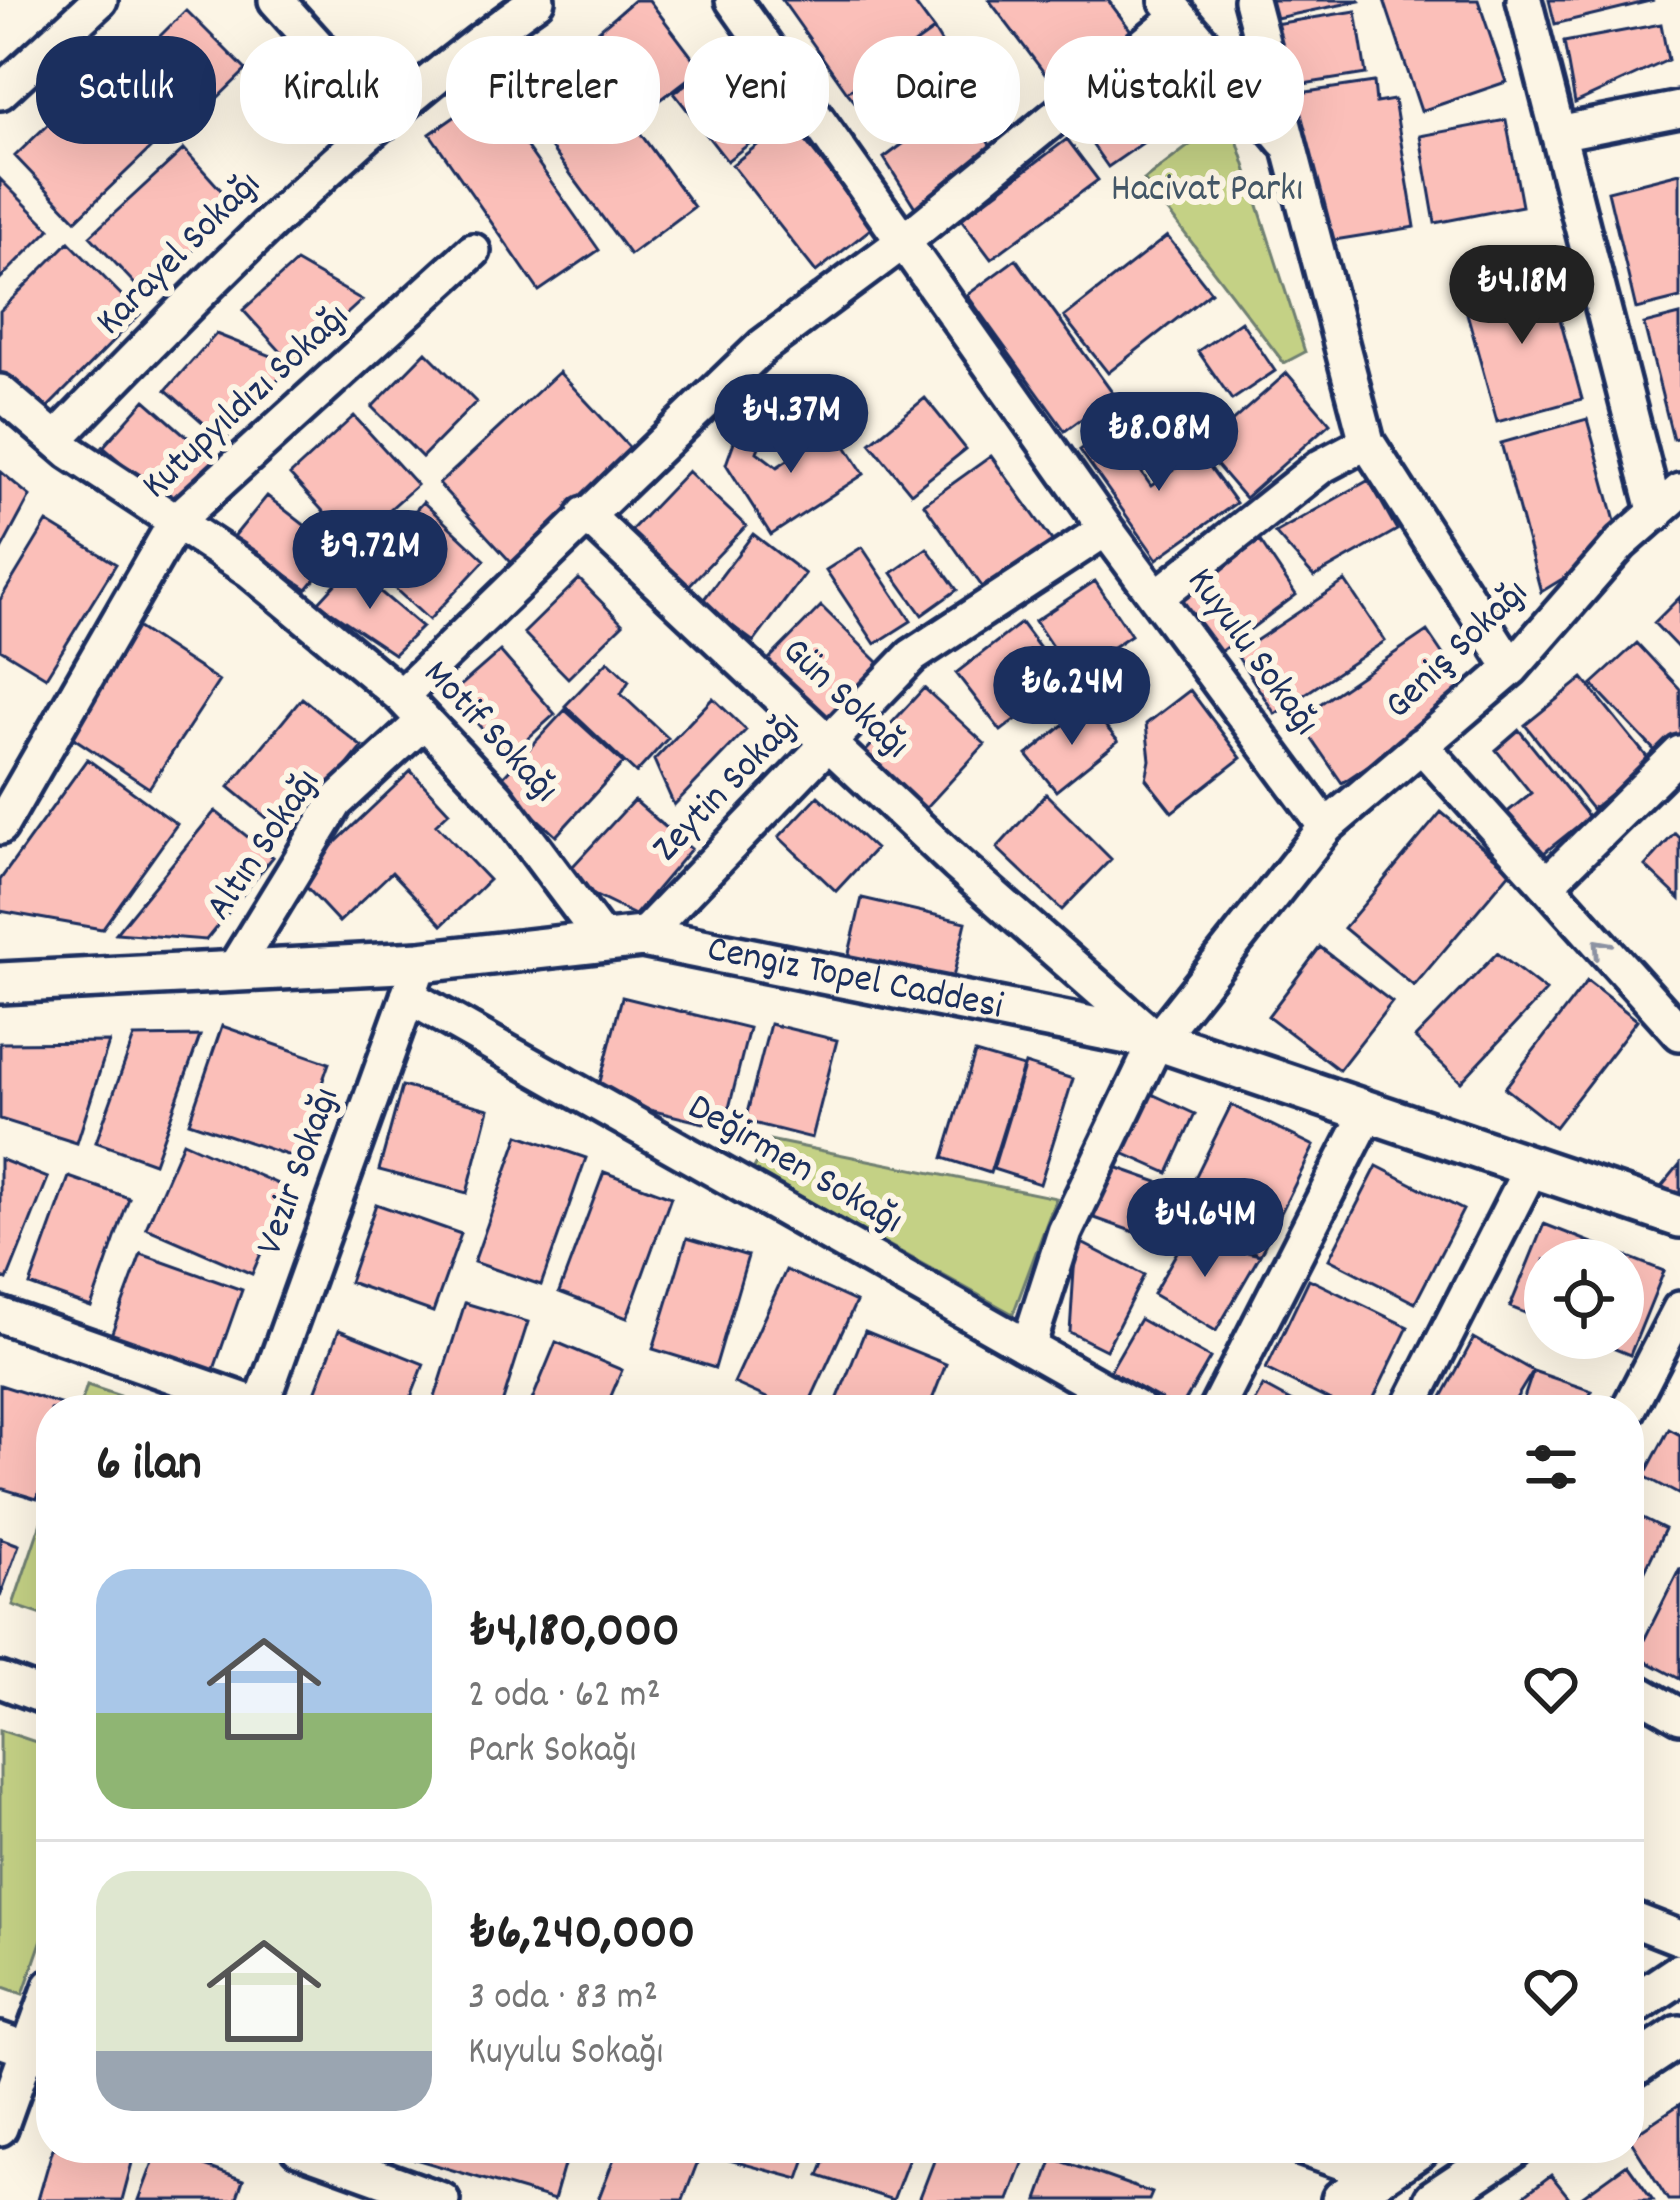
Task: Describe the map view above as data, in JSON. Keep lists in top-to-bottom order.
{
  "streets": {
    "street": [
      "Karayel Sokağı",
      "Kutupyıldızı Sokağı",
      "Geniş Sokağı",
      "Kuyulu Sokağı",
      "Gün Sokağı",
      "Motif Sokağı",
      "Zeytin Sokağı",
      "Altın Sokağı",
      "Cengiz Topel Caddesi",
      "Değirmen Sokağı",
      "Vezir Sokağı"
    ]
  },
  "crossings": [
    ["Karayel Sokağı", "Motif Sokağı"],
    ["Kutupyıldızı Sokağı", "Motif Sokağı"],
    ["Geniş Sokağı", "Kuyulu Sokağı"],
    ["Geniş Sokağı", "Gün Sokağı"],
    ["Geniş Sokağı", "Cengiz Topel Caddesi"],
    ["Geniş Sokağı", "Değirmen Sokağı"],
    ["Kuyulu Sokağı", "Zeytin Sokağı"],
    ["Kuyulu Sokağı", "Altın Sokağı"],
    ["Gün Sokağı", "Zeytin Sokağı"],
    ["Gün Sokağı", "Altın Sokağı"],
    ["Gün Sokağı", "Cengiz Topel Caddesi"],
    ["Motif Sokağı", "Zeytin Sokağı"],
    ["Motif Sokağı", "Altın Sokağı"],
    ["Motif Sokağı", "Cengiz Topel Caddesi"],
    ["Zeytin Sokağı", "Cengiz Topel Caddesi"],
    ["Altın Sokağı", "Cengiz Topel Caddesi"],
    ["Cengiz Topel Caddesi", "Değirmen Sokağı"],
    ["Cengiz Topel Caddesi", "Vezir Sokağı"],
    ["Değirmen Sokağı", "Vezir Sokağı"]
  ],
  "parks": ["Hacivat Parkı"],
  "page": {
    "chip": [
      "Satılık",
      "Kiralık",
      "Filtreler",
      "Yeni",
      "Daire",
      "Müstakil ev"
    ],
    "price": [
      "₺4.18M",
      "₺4.37M",
      "₺8.08M",
      "₺9.72M",
      "₺6.24M",
      "₺4.64M"
    ],
    "heading": "6 ilan",
    "list": [
      {
        "name": "₺4,180,000",
        "note": "2 oda · 62 m² · Park Sokağı"
      },
      {
        "name": "₺6,240,000",
        "note": "3 oda · 83 m² · Kuyulu Sokağı"
      }
    ]
  }
}
